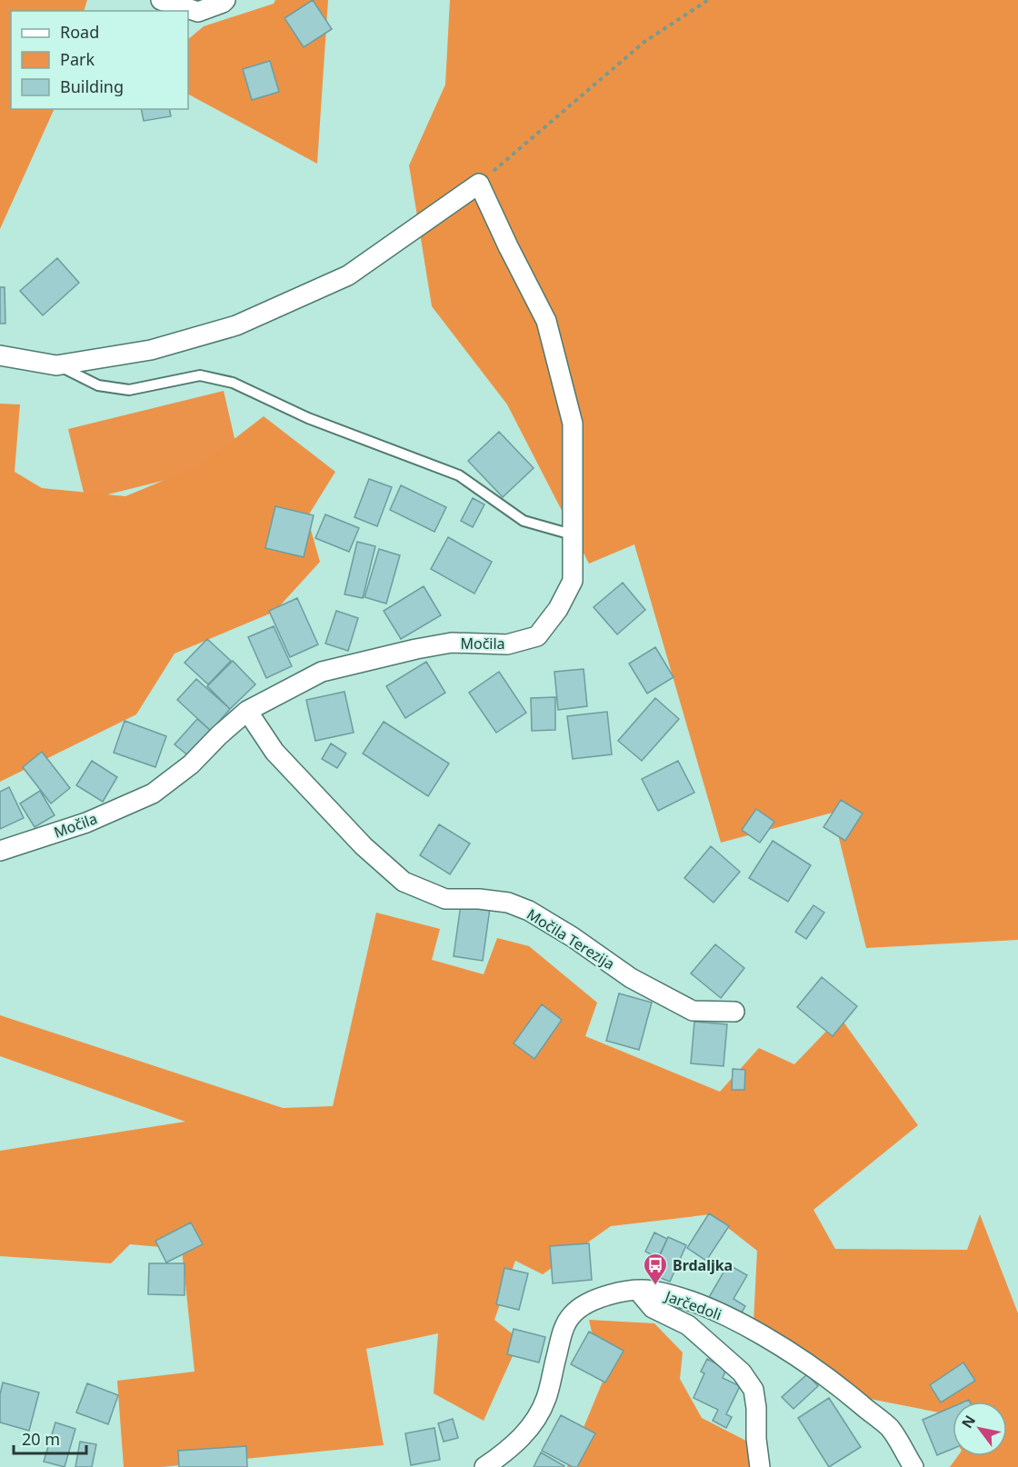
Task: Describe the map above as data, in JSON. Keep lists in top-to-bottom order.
{
  "streets": {
    "street": ["Močila", "Močila Terezija", "Jarčedoli"]
  },
  "crossings": [
    ["Močila", "Močila Terezija"]
  ],
  "places": {
    "bus stop": ["Brdaljka"]
  },
  "legend": ["Road", "Park", "Building"],
  "scale_bar": "20 m",
  "north": "top left"
}
